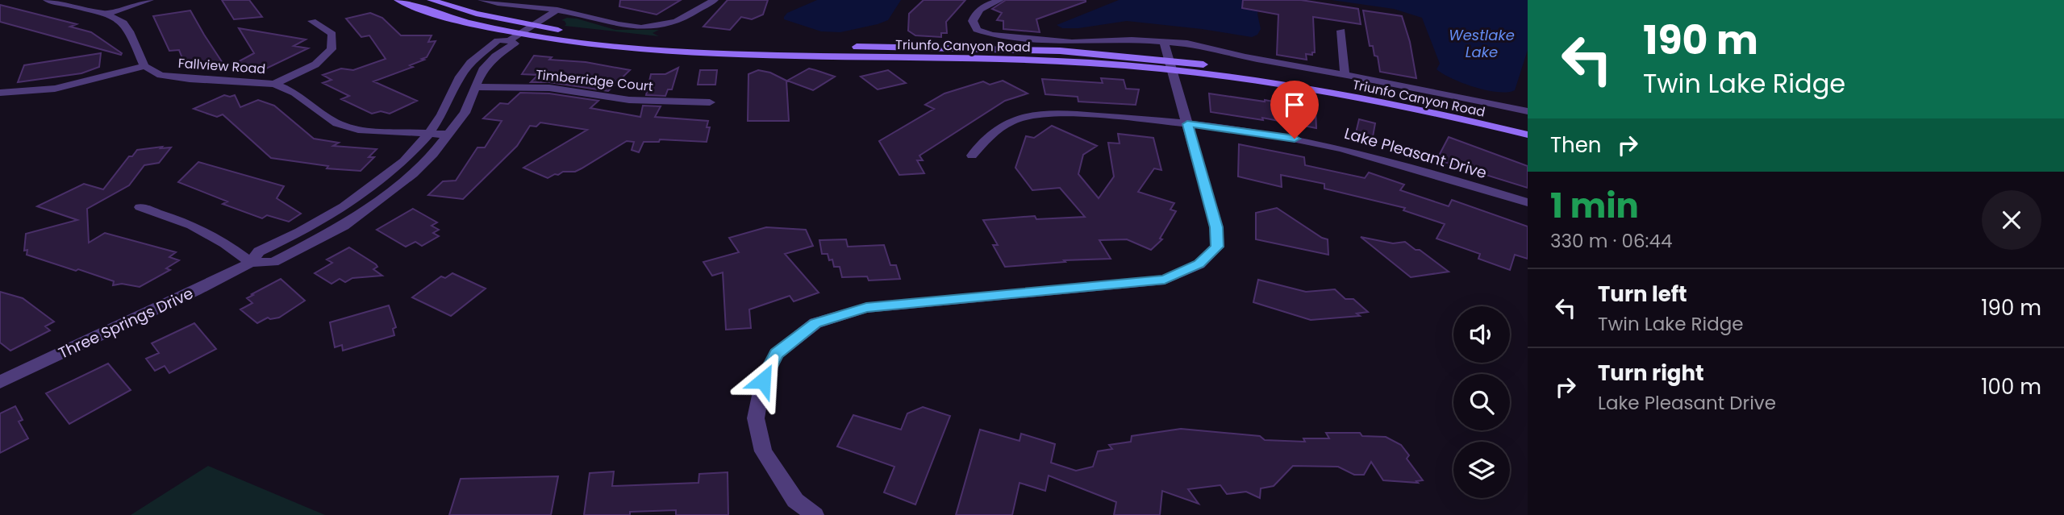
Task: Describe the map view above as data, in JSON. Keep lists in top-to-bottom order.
{
  "streets": {
    "street": [
      "Triunfo Canyon Road",
      "Fallview Road",
      "Timberridge Court",
      "Lake Pleasant Drive",
      "Three Springs Drive"
    ]
  },
  "crossings": [
    ["Triunfo Canyon Road", "Three Springs Drive"],
    ["Fallview Road", "Three Springs Drive"],
    ["Timberridge Court", "Three Springs Drive"]
  ],
  "water": ["Westlake Lake"],
  "page": {
    "turn": ["190 m", "Twin Lake Ridge"],
    "then": "Then",
    "heading": ["1 min", "330 m · 06:44"],
    "list": [
      {
        "name": "Turn left",
        "note": "Twin Lake Ridge",
        "value": "190 m"
      },
      {
        "name": "Turn right",
        "note": "Lake Pleasant Drive",
        "value": "100 m"
      }
    ]
  }
}
